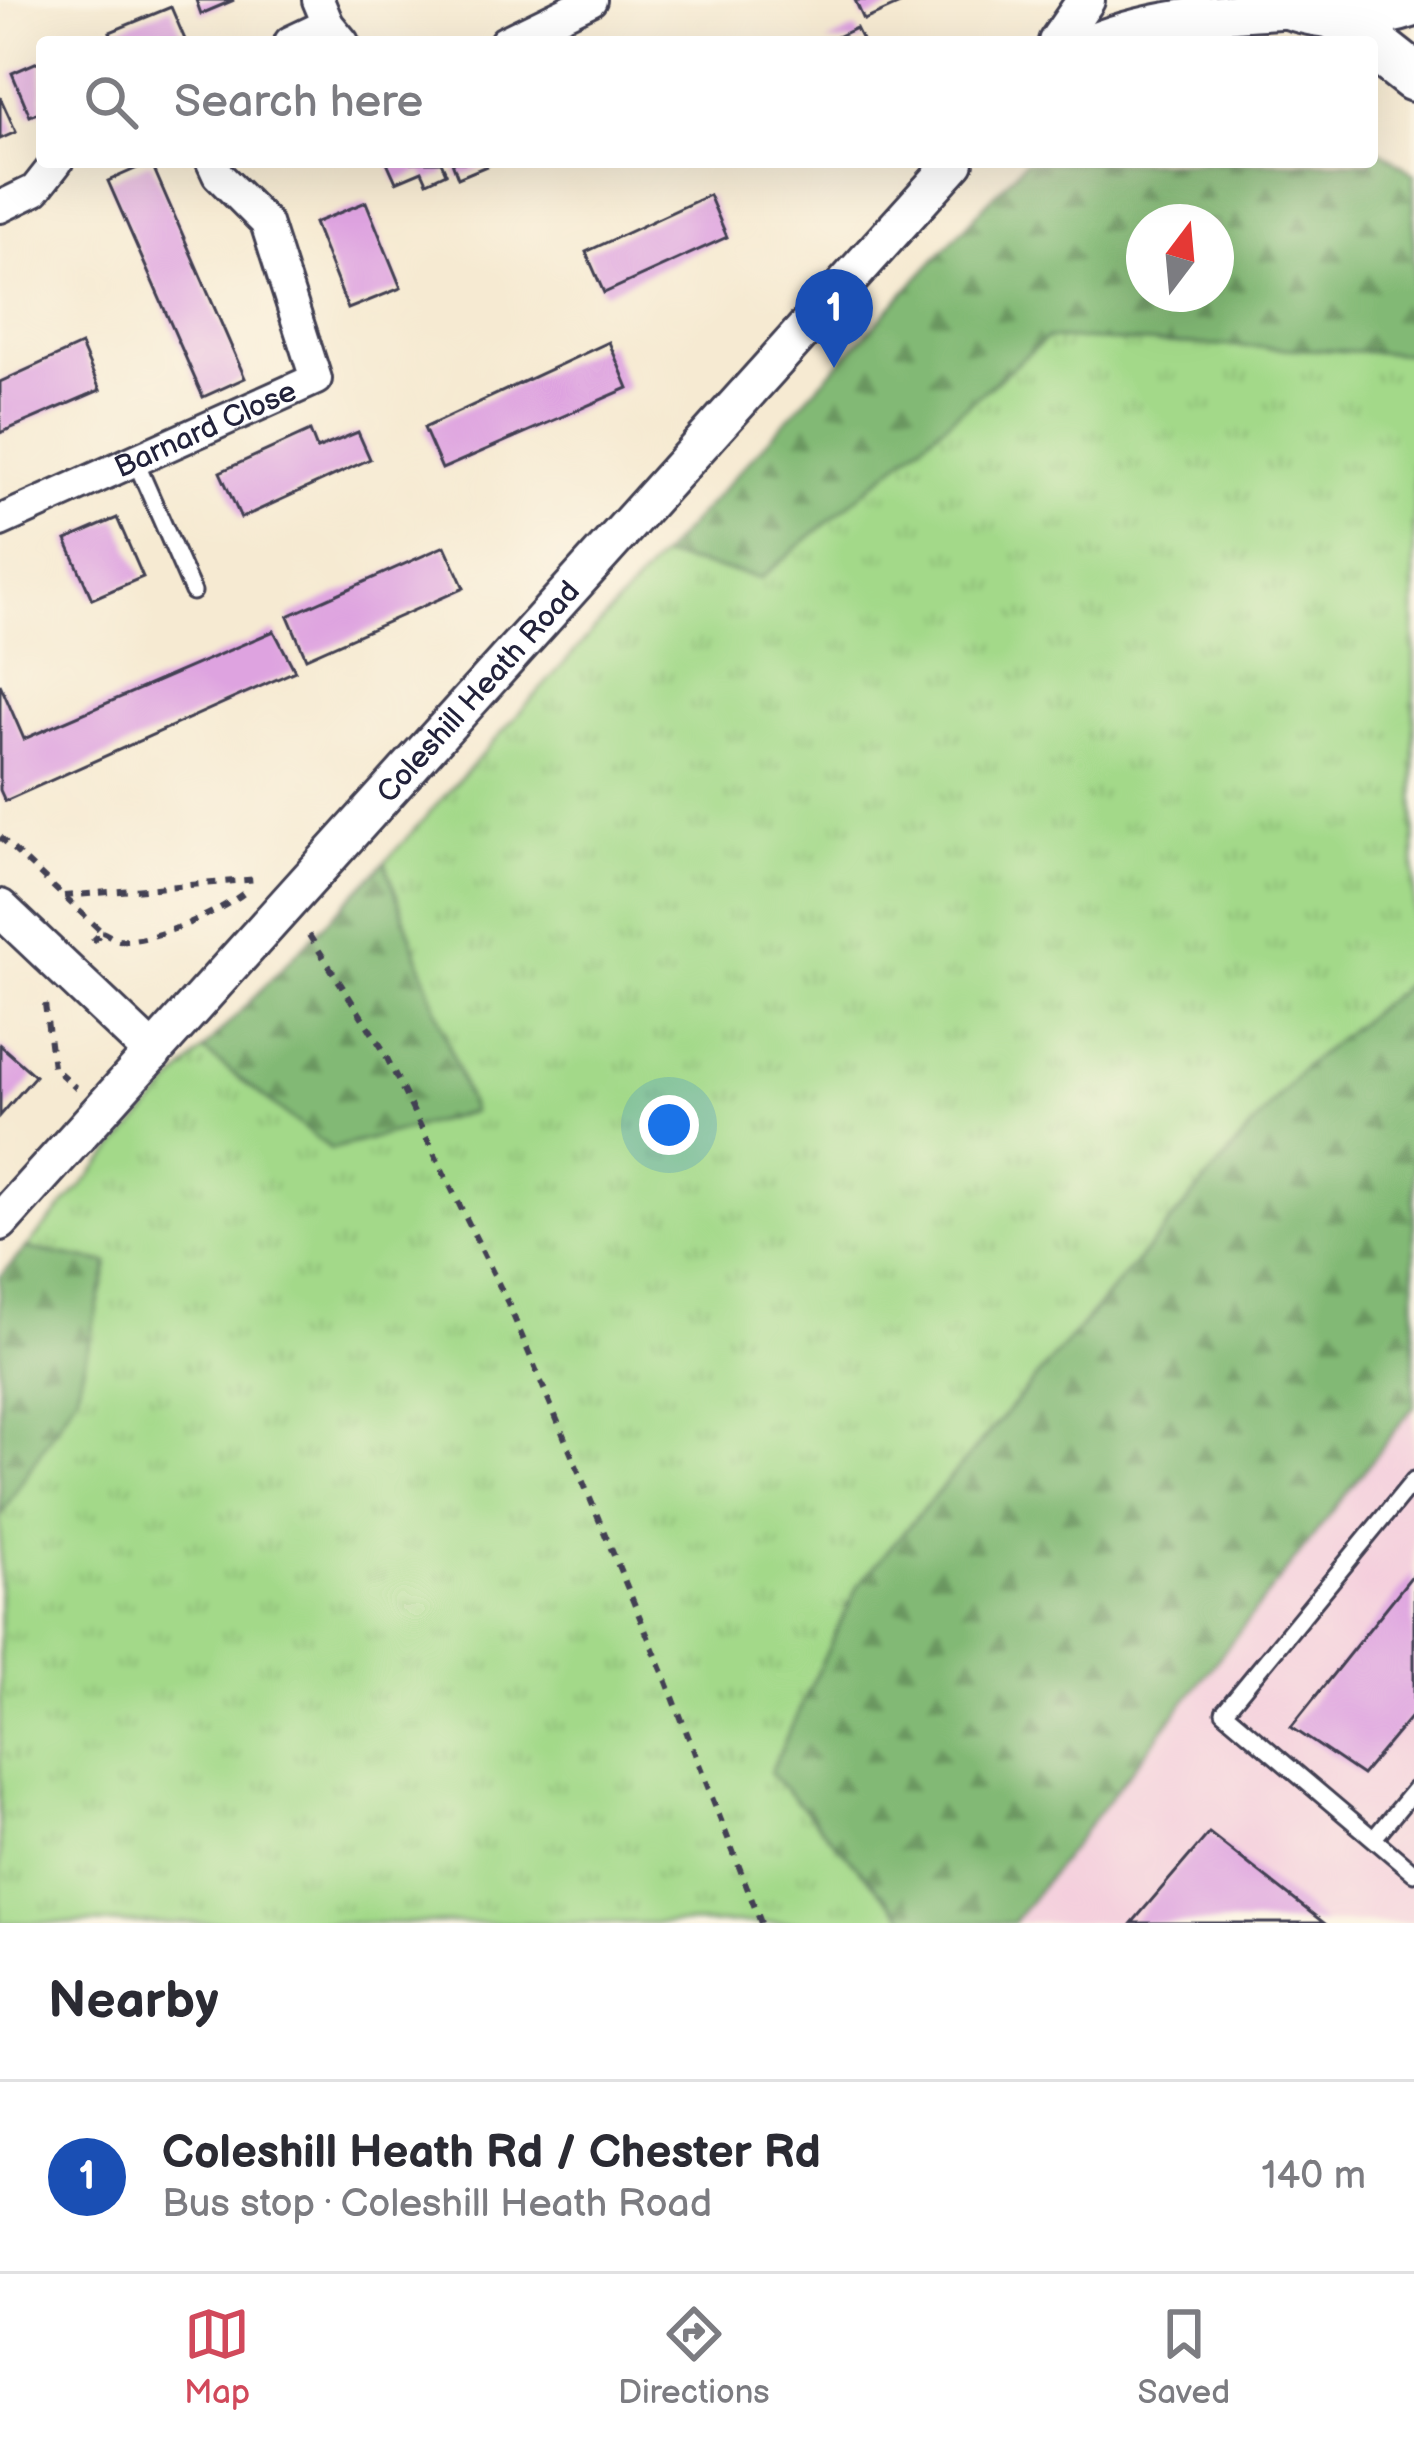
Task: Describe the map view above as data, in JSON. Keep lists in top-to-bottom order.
{
  "streets": {
    "street": ["Barnard Close", "Coleshill Heath Road"]
  },
  "north": "top",
  "page": {
    "search": "Search here",
    "pins": "1",
    "heading": "Nearby",
    "list": [
      {
        "mark": "1",
        "name": "Coleshill Heath Rd / Chester Rd",
        "note": "Bus stop · Coleshill Heath Road",
        "value": "140 m"
      }
    ],
    "nav": ["Map", "Directions", "Saved"]
  }
}
